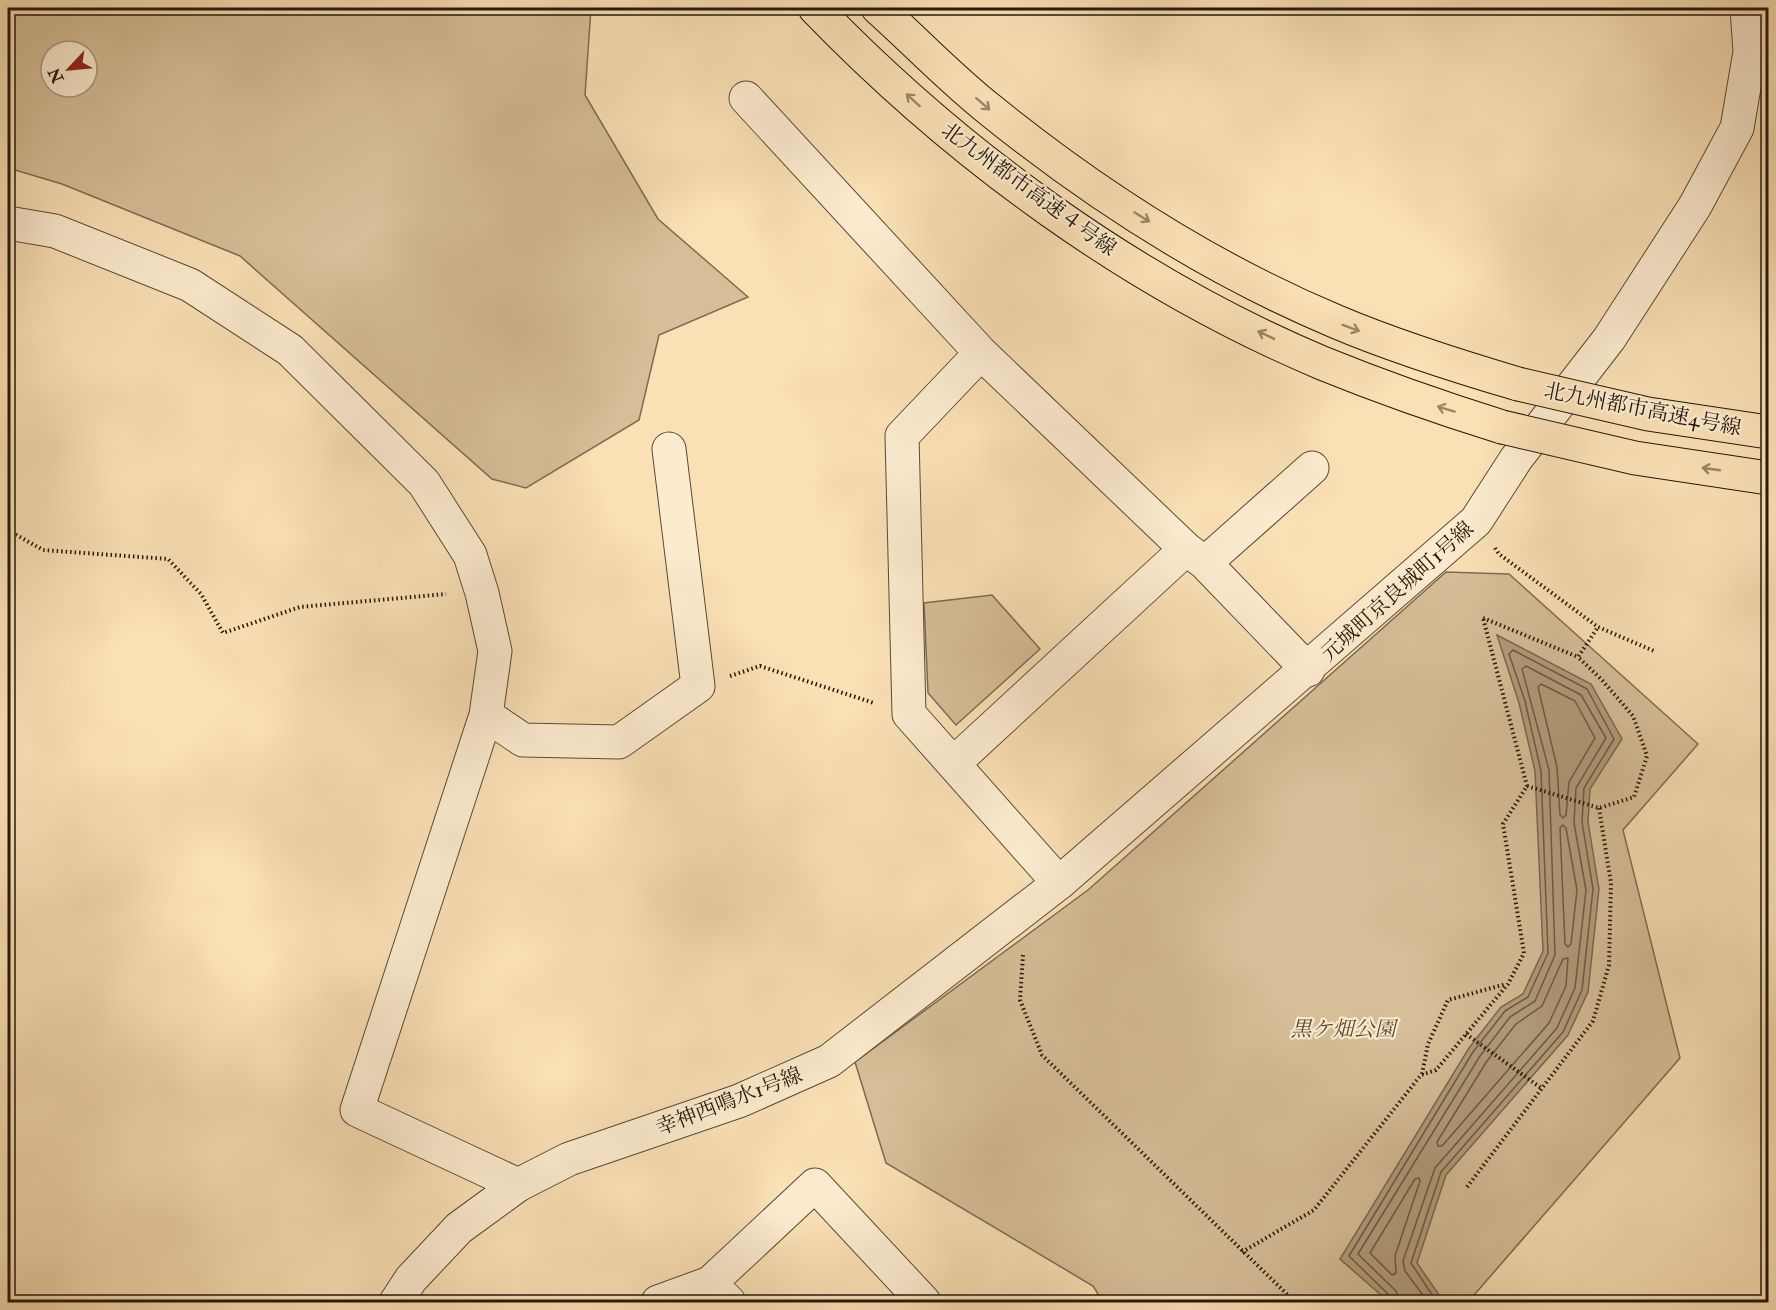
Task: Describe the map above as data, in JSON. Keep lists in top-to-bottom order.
{
  "streets": {
    "highway": ["北九州都市高速４号線", "北九州都市高速4号線"],
    "street": ["元城町京良城町1号線", "幸神西鳴水1号線"]
  },
  "crossings": [
    ["北九州都市高速４号線", "北九州都市高速4号線"],
    ["元城町京良城町1号線", "幸神西鳴水1号線"]
  ],
  "parks": ["黒ケ畑公園"],
  "north": "bottom left"
}
